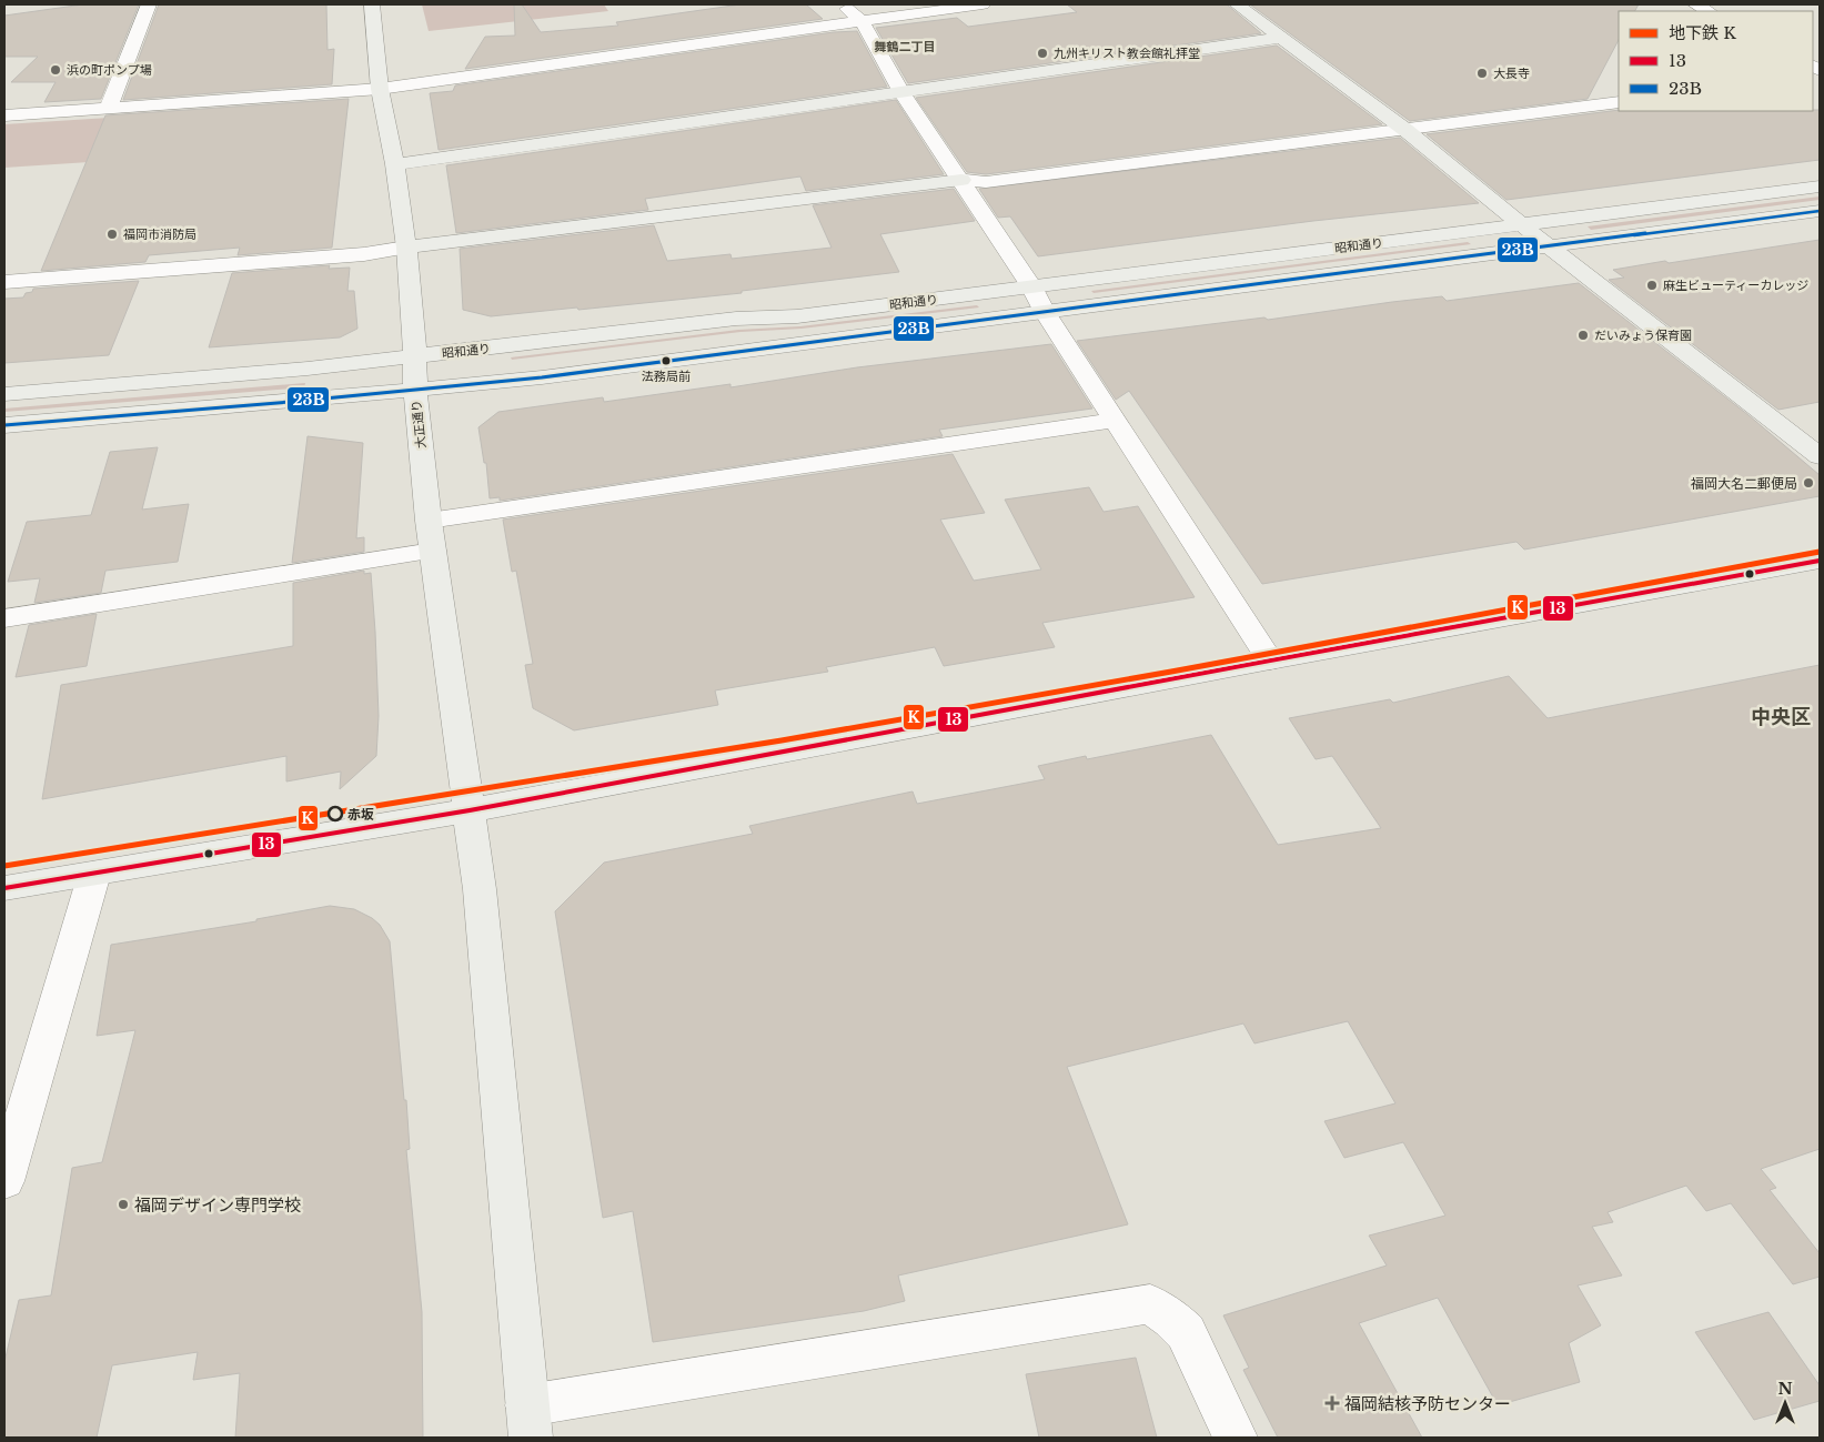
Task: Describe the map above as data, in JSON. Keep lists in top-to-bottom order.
{
  "streets": {
    "street": ["昭和通り", "大正通り"]
  },
  "crossings": [
    ["昭和通り", "大正通り"]
  ],
  "districts": ["舞鶴二丁目", "中央区"],
  "places": {
    "other": [
      "九州キリスト教会館礼拝堂",
      "浜の町ポンプ場",
      "大長寺",
      "福岡市消防局",
      "麻生ビューティーカレッジ",
      "だいみょう保育園",
      "法務局前",
      "福岡大名二郵便局",
      "赤坂",
      "福岡デザイン専門学校"
    ],
    "health": ["福岡結核予防センター"]
  },
  "lines": ["transit line 23B", "metro line K", "transit line 13"],
  "legend": ["地下鉄 K", "13", "23B"],
  "north": "top"
}
